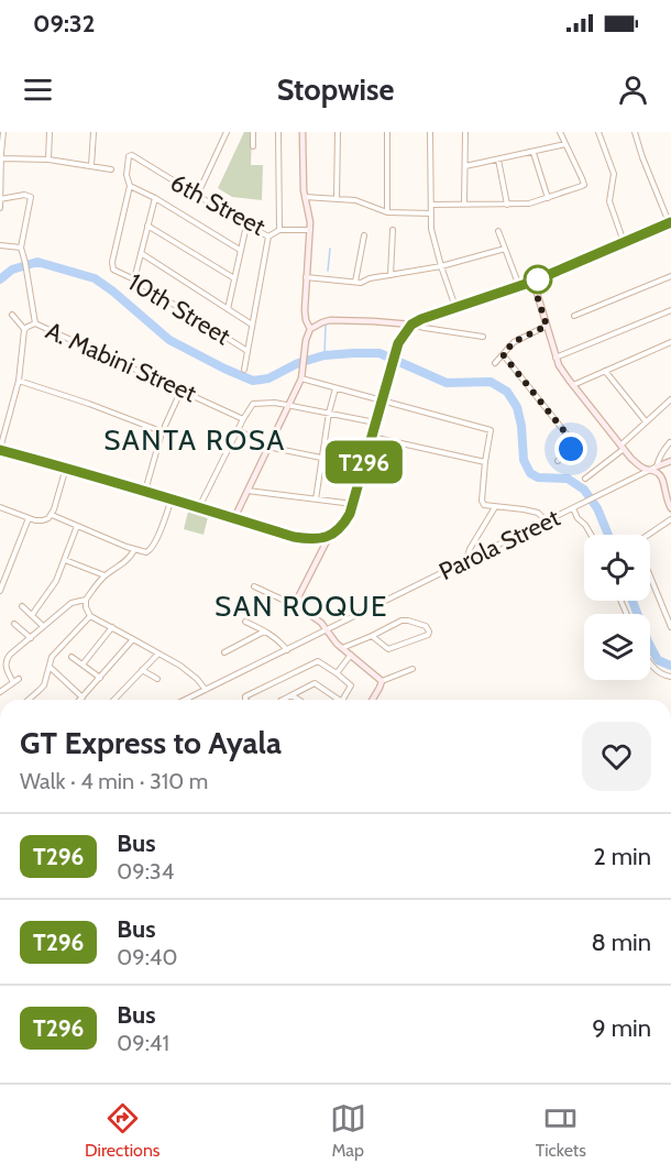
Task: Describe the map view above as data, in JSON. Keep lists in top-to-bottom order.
{
  "streets": {
    "street": [
      "6th Street",
      "10th Street",
      "A. Mabini Street",
      "Parola Street"
    ]
  },
  "crossings": [
    ["6th Street", "10th Street"]
  ],
  "districts": ["SANTA ROSA", "SAN ROQUE"],
  "lines": ["bus line T296"],
  "page": {
    "status": "09:32",
    "header": "Stopwise",
    "on_map": "T296",
    "heading": ["GT Express to Ayala", "Walk · 4 min · 310 m"],
    "list": [
      {
        "mark": "T296",
        "name": "Bus",
        "note": "09:34",
        "value": "2 min"
      },
      {
        "mark": "T296",
        "name": "Bus",
        "note": "09:40",
        "value": "8 min"
      },
      {
        "mark": "T296",
        "name": "Bus",
        "note": "09:41",
        "value": "9 min"
      }
    ],
    "tabs": ["Directions", "Map", "Tickets"]
  }
}
